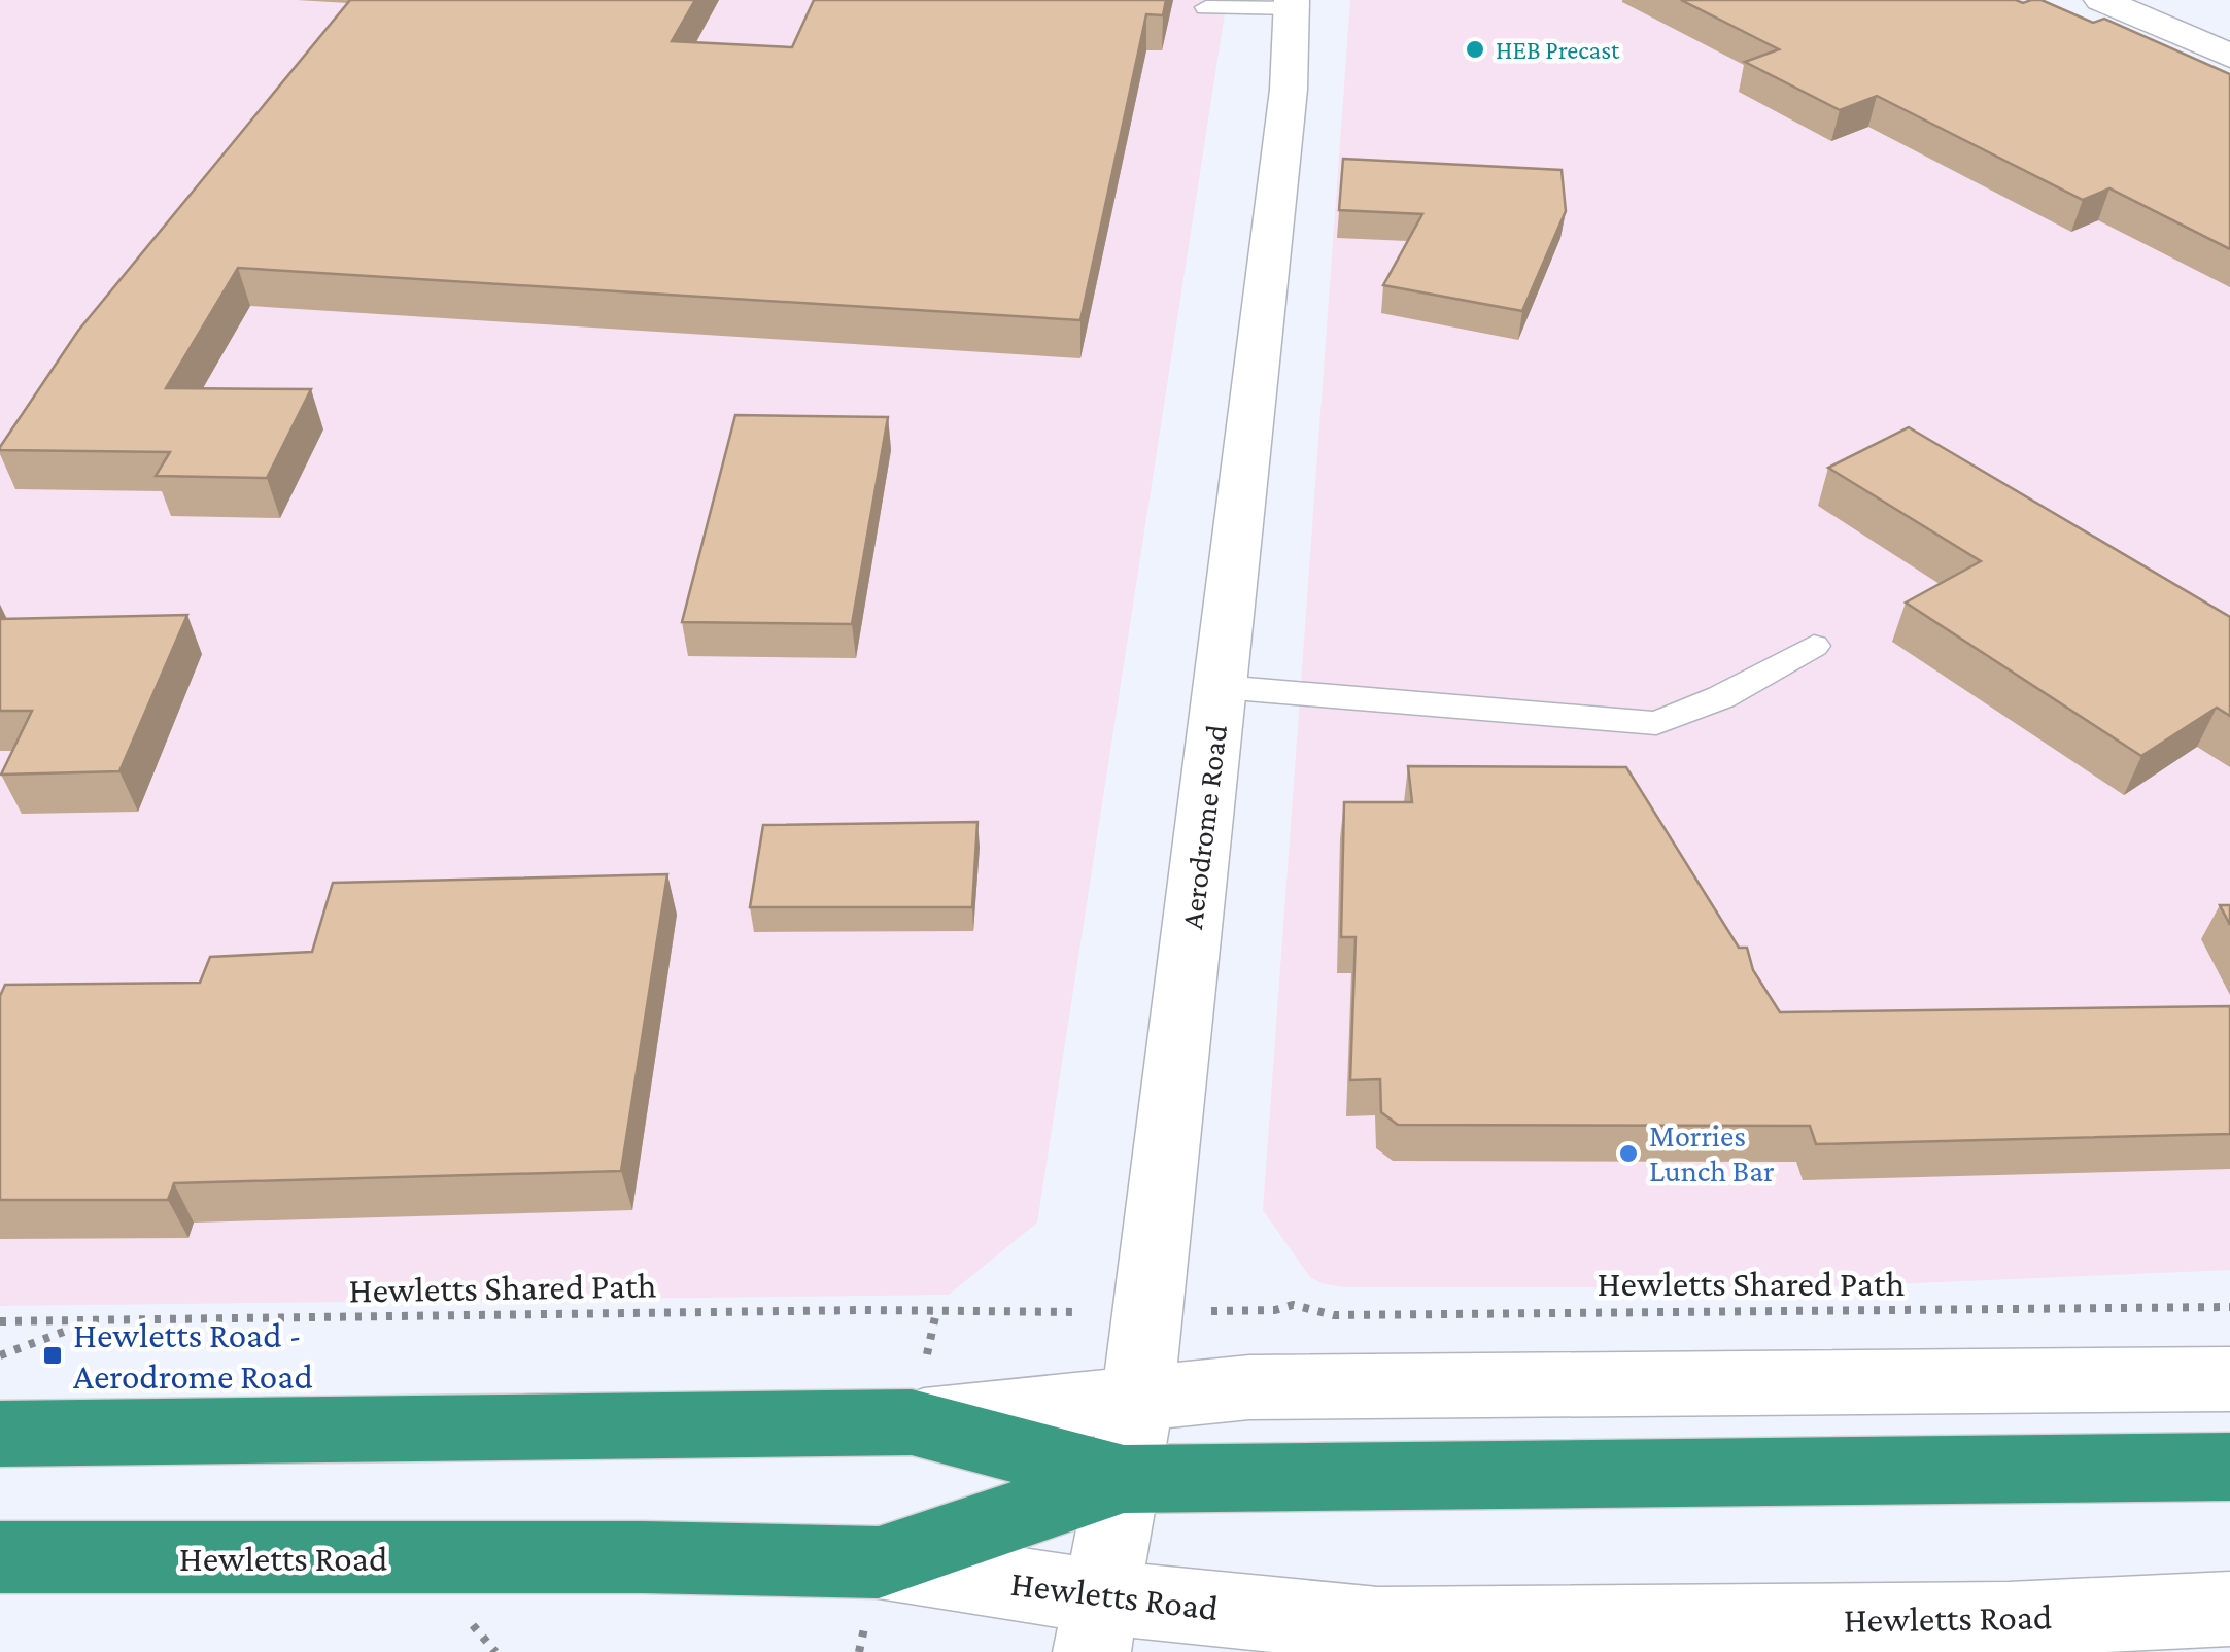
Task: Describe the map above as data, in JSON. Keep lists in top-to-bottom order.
{
  "streets": {
    "highway": ["Hewletts Road"],
    "street": ["Aerodrome Road"],
    "path": ["Hewletts Shared Path"]
  },
  "crossings": [
    ["Aerodrome Road", "Hewletts Road"]
  ],
  "places": {
    "other": ["HEB Precast", "Morries Lunch Bar"],
    "transit": ["Hewletts Road - Aerodrome Road"]
  }
}
